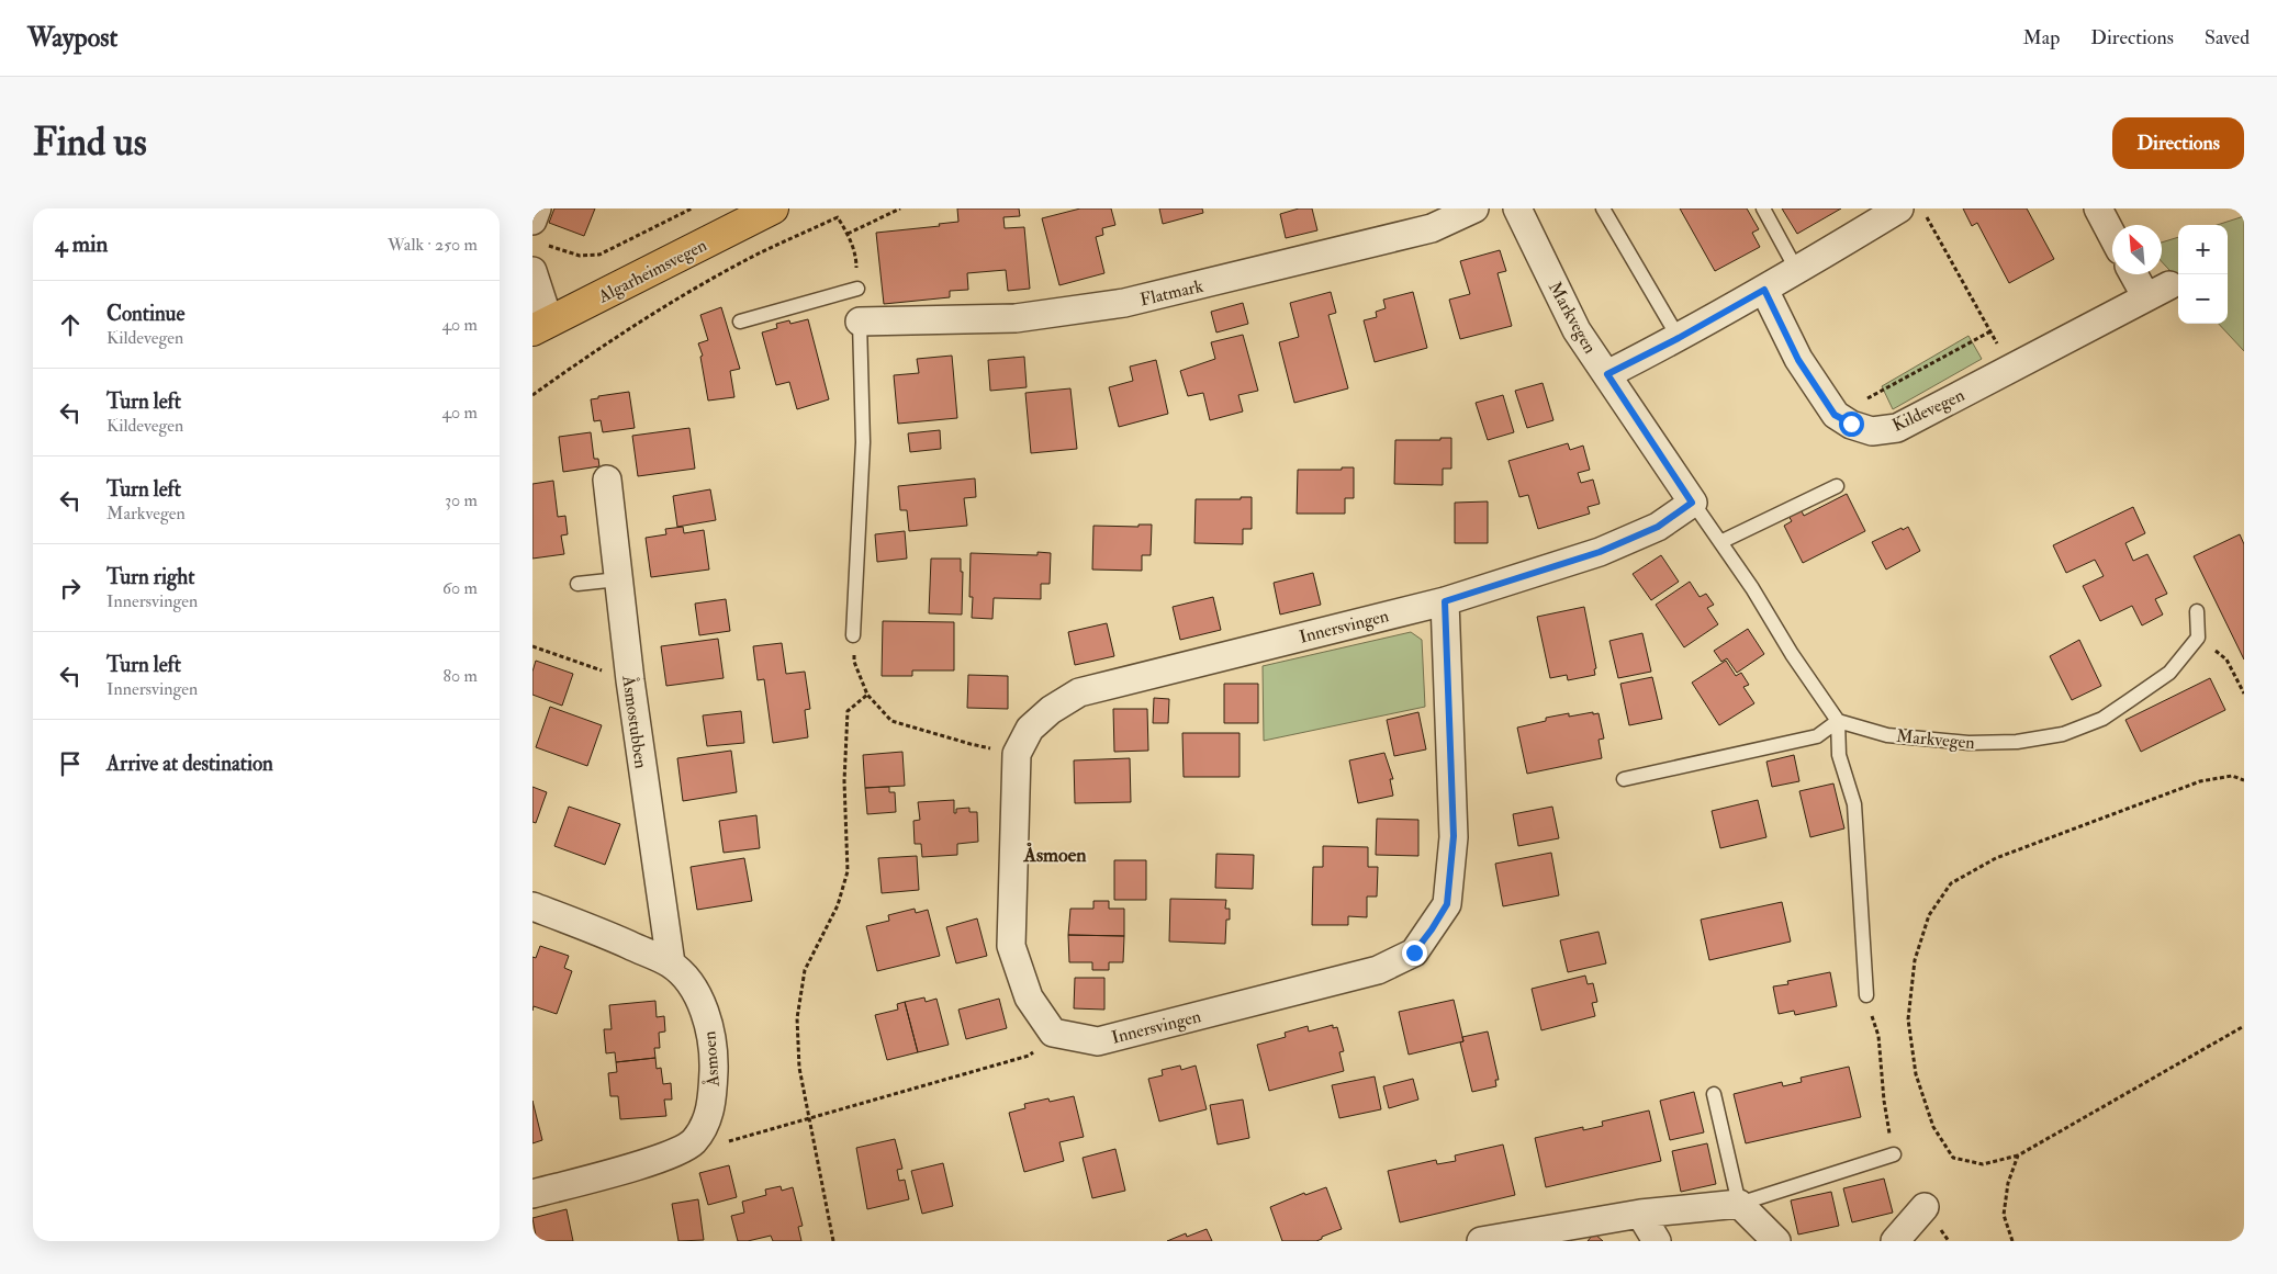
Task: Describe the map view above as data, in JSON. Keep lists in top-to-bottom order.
{
  "streets": {
    "main road": ["Algarheimsvegen"],
    "street": [
      "Flatmark",
      "Markvegen",
      "Kildevegen",
      "Innersvingen",
      "Åsmostubben",
      "Åsmoen"
    ]
  },
  "crossings": [
    ["Markvegen", "Innersvingen"],
    ["Åsmostubben", "Åsmoen"]
  ],
  "districts": ["Åsmoen"],
  "north": "top left",
  "page": {
    "header": "Waypost",
    "nav": ["Map", "Directions", "Saved"],
    "buttons": "Directions",
    "title": "Find us",
    "heading": ["4 min", "Walk · 250 m"],
    "map_buttons": ["+", "−"],
    "list": [
      ["Continue", "Kildevegen", "40 m"],
      ["Turn left", "Kildevegen", "40 m"],
      ["Turn left", "Markvegen", "30 m"],
      ["Turn right", "Innersvingen", "60 m"],
      ["Turn left", "Innersvingen", "80 m"],
      "Arrive at destination"
    ]
  }
}
